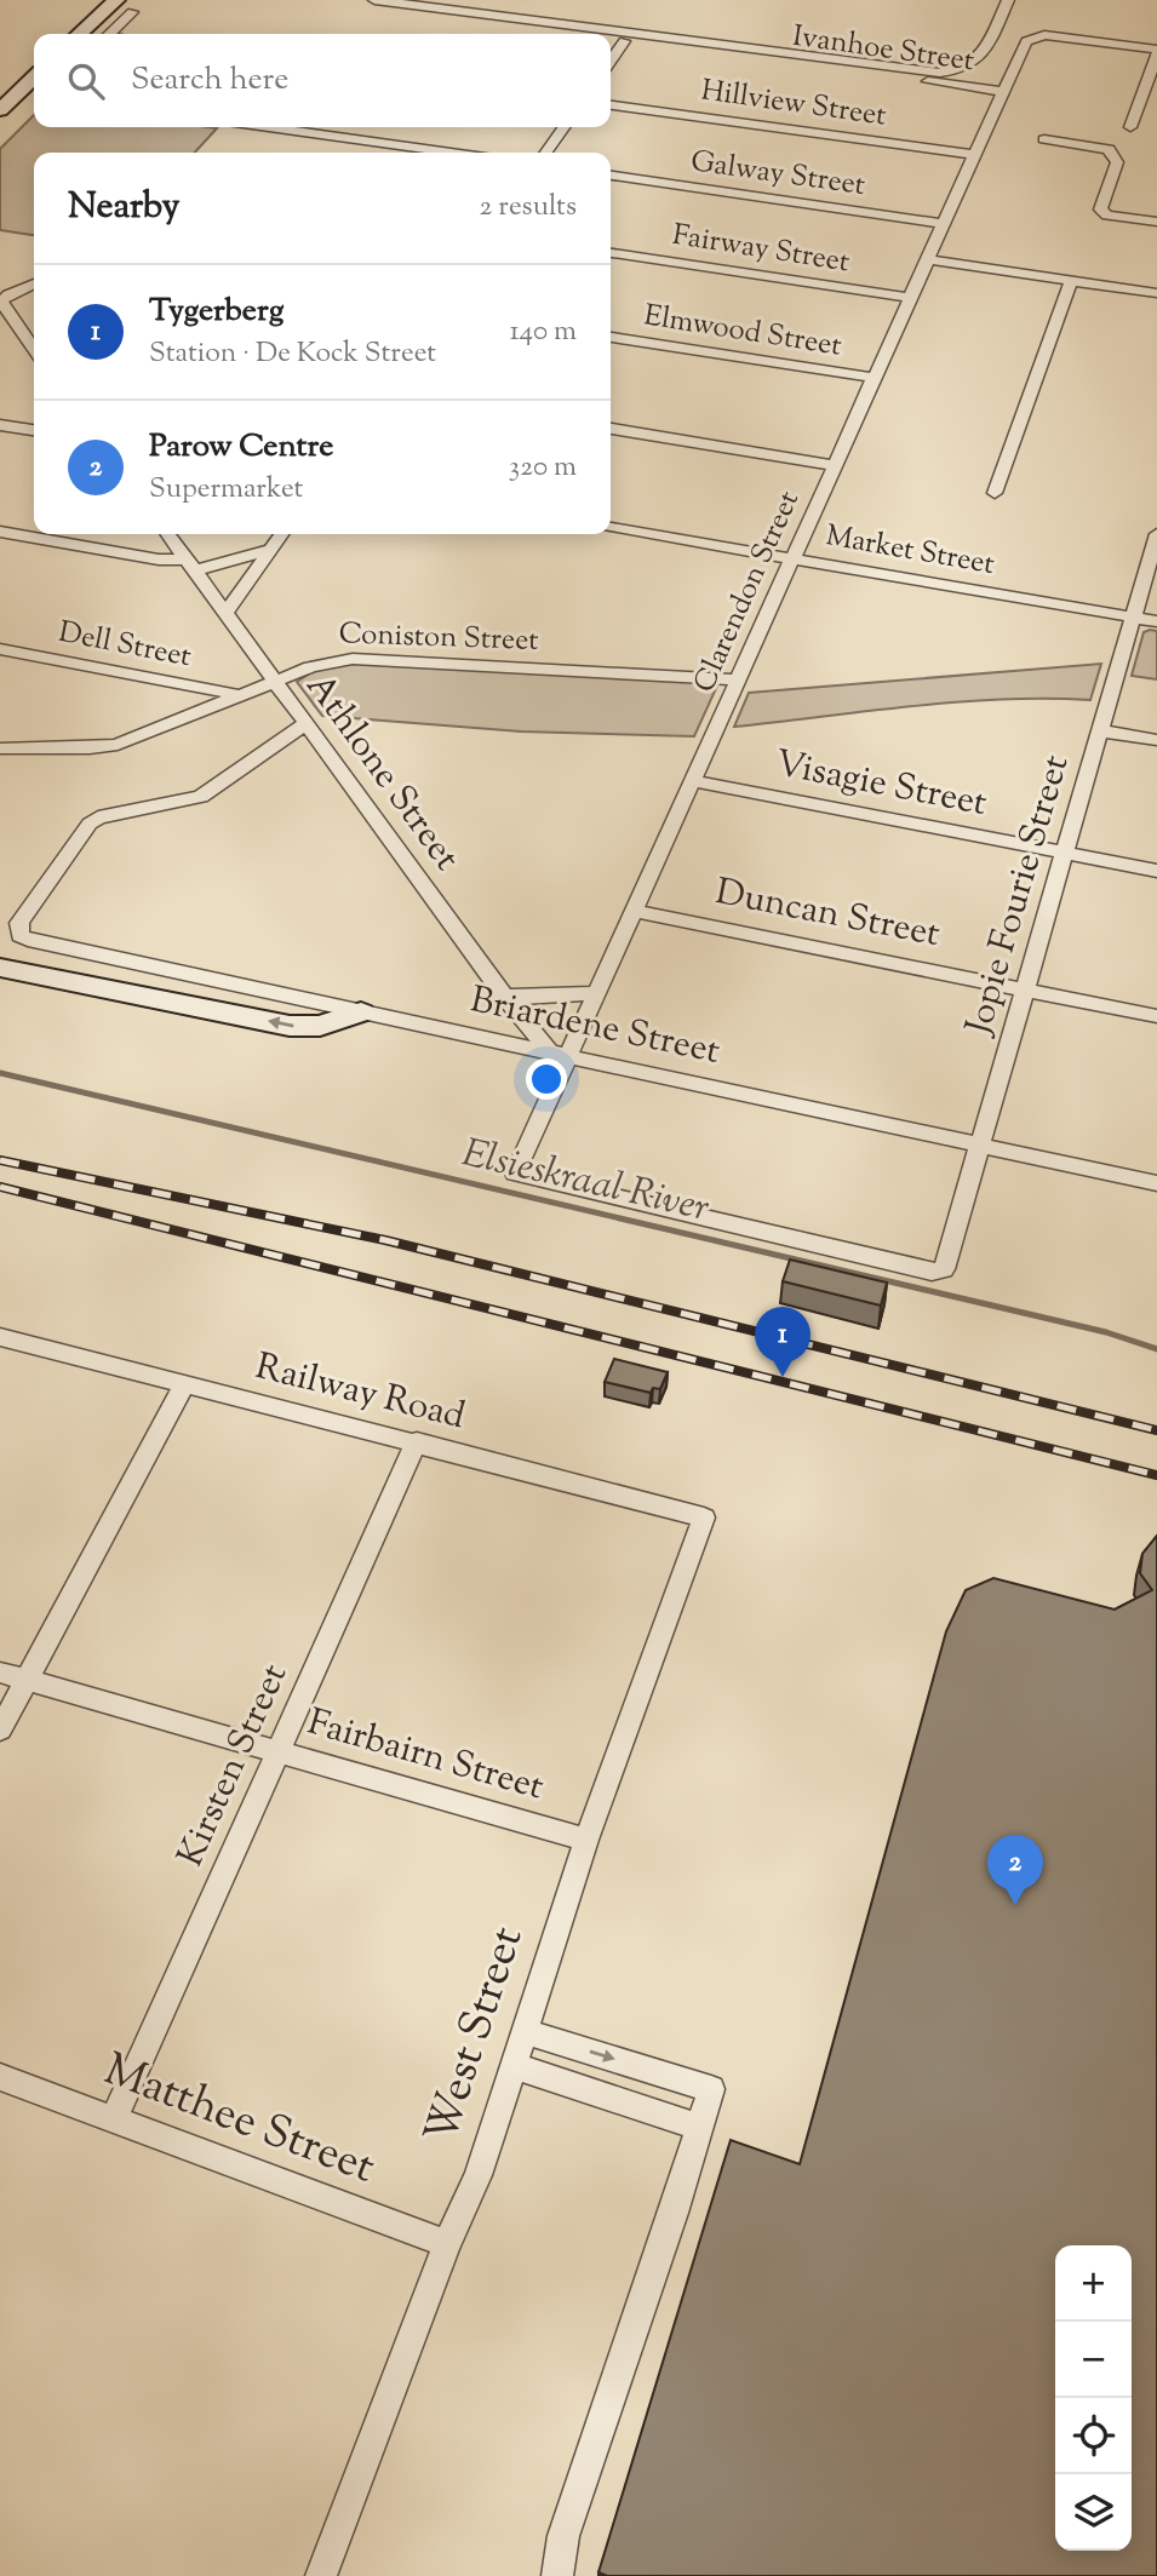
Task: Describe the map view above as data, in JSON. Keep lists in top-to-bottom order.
{
  "streets": {
    "street": [
      "Ivanhoe Street",
      "Hillview Street",
      "Galway Street",
      "Fairway Street",
      "Elmwood Street",
      "Market Street",
      "Clarendon Street",
      "Coniston Street",
      "Dell Street",
      "Athlone Street",
      "Visagie Street",
      "Jopie Fourie Street",
      "Duncan Street",
      "Briardene Street",
      "Railway Road",
      "Fairbairn Street",
      "Kirsten Street",
      "West Street",
      "Matthee Street"
    ]
  },
  "crossings": [
    ["Ivanhoe Street", "Clarendon Street"],
    ["Hillview Street", "Clarendon Street"],
    ["Galway Street", "Clarendon Street"],
    ["Fairway Street", "Clarendon Street"],
    ["Elmwood Street", "Clarendon Street"],
    ["Market Street", "Clarendon Street"],
    ["Market Street", "Jopie Fourie Street"],
    ["Clarendon Street", "Coniston Street"],
    ["Clarendon Street", "Athlone Street"],
    ["Clarendon Street", "Visagie Street"],
    ["Clarendon Street", "Jopie Fourie Street"],
    ["Clarendon Street", "Duncan Street"],
    ["Clarendon Street", "Briardene Street"],
    ["Coniston Street", "Dell Street"],
    ["Coniston Street", "Athlone Street"],
    ["Athlone Street", "Briardene Street"],
    ["Visagie Street", "Jopie Fourie Street"],
    ["Jopie Fourie Street", "Duncan Street"],
    ["Jopie Fourie Street", "Briardene Street"],
    ["Railway Road", "Kirsten Street"],
    ["Railway Road", "West Street"],
    ["Fairbairn Street", "Kirsten Street"],
    ["Fairbairn Street", "West Street"],
    ["Kirsten Street", "Matthee Street"],
    ["West Street", "Matthee Street"]
  ],
  "water": ["Elsieskraal River"],
  "page": {
    "search": "Search here",
    "heading": ["Nearby", "2 results"],
    "list": [
      {
        "mark": "1",
        "name": "Tygerberg",
        "note": "Station · De Kock Street",
        "value": "140 m"
      },
      {
        "mark": "2",
        "name": "Parow Centre",
        "note": "Supermarket",
        "value": "320 m"
      }
    ],
    "pins": ["1", "2"],
    "map_buttons": ["+", "−"]
  }
}
